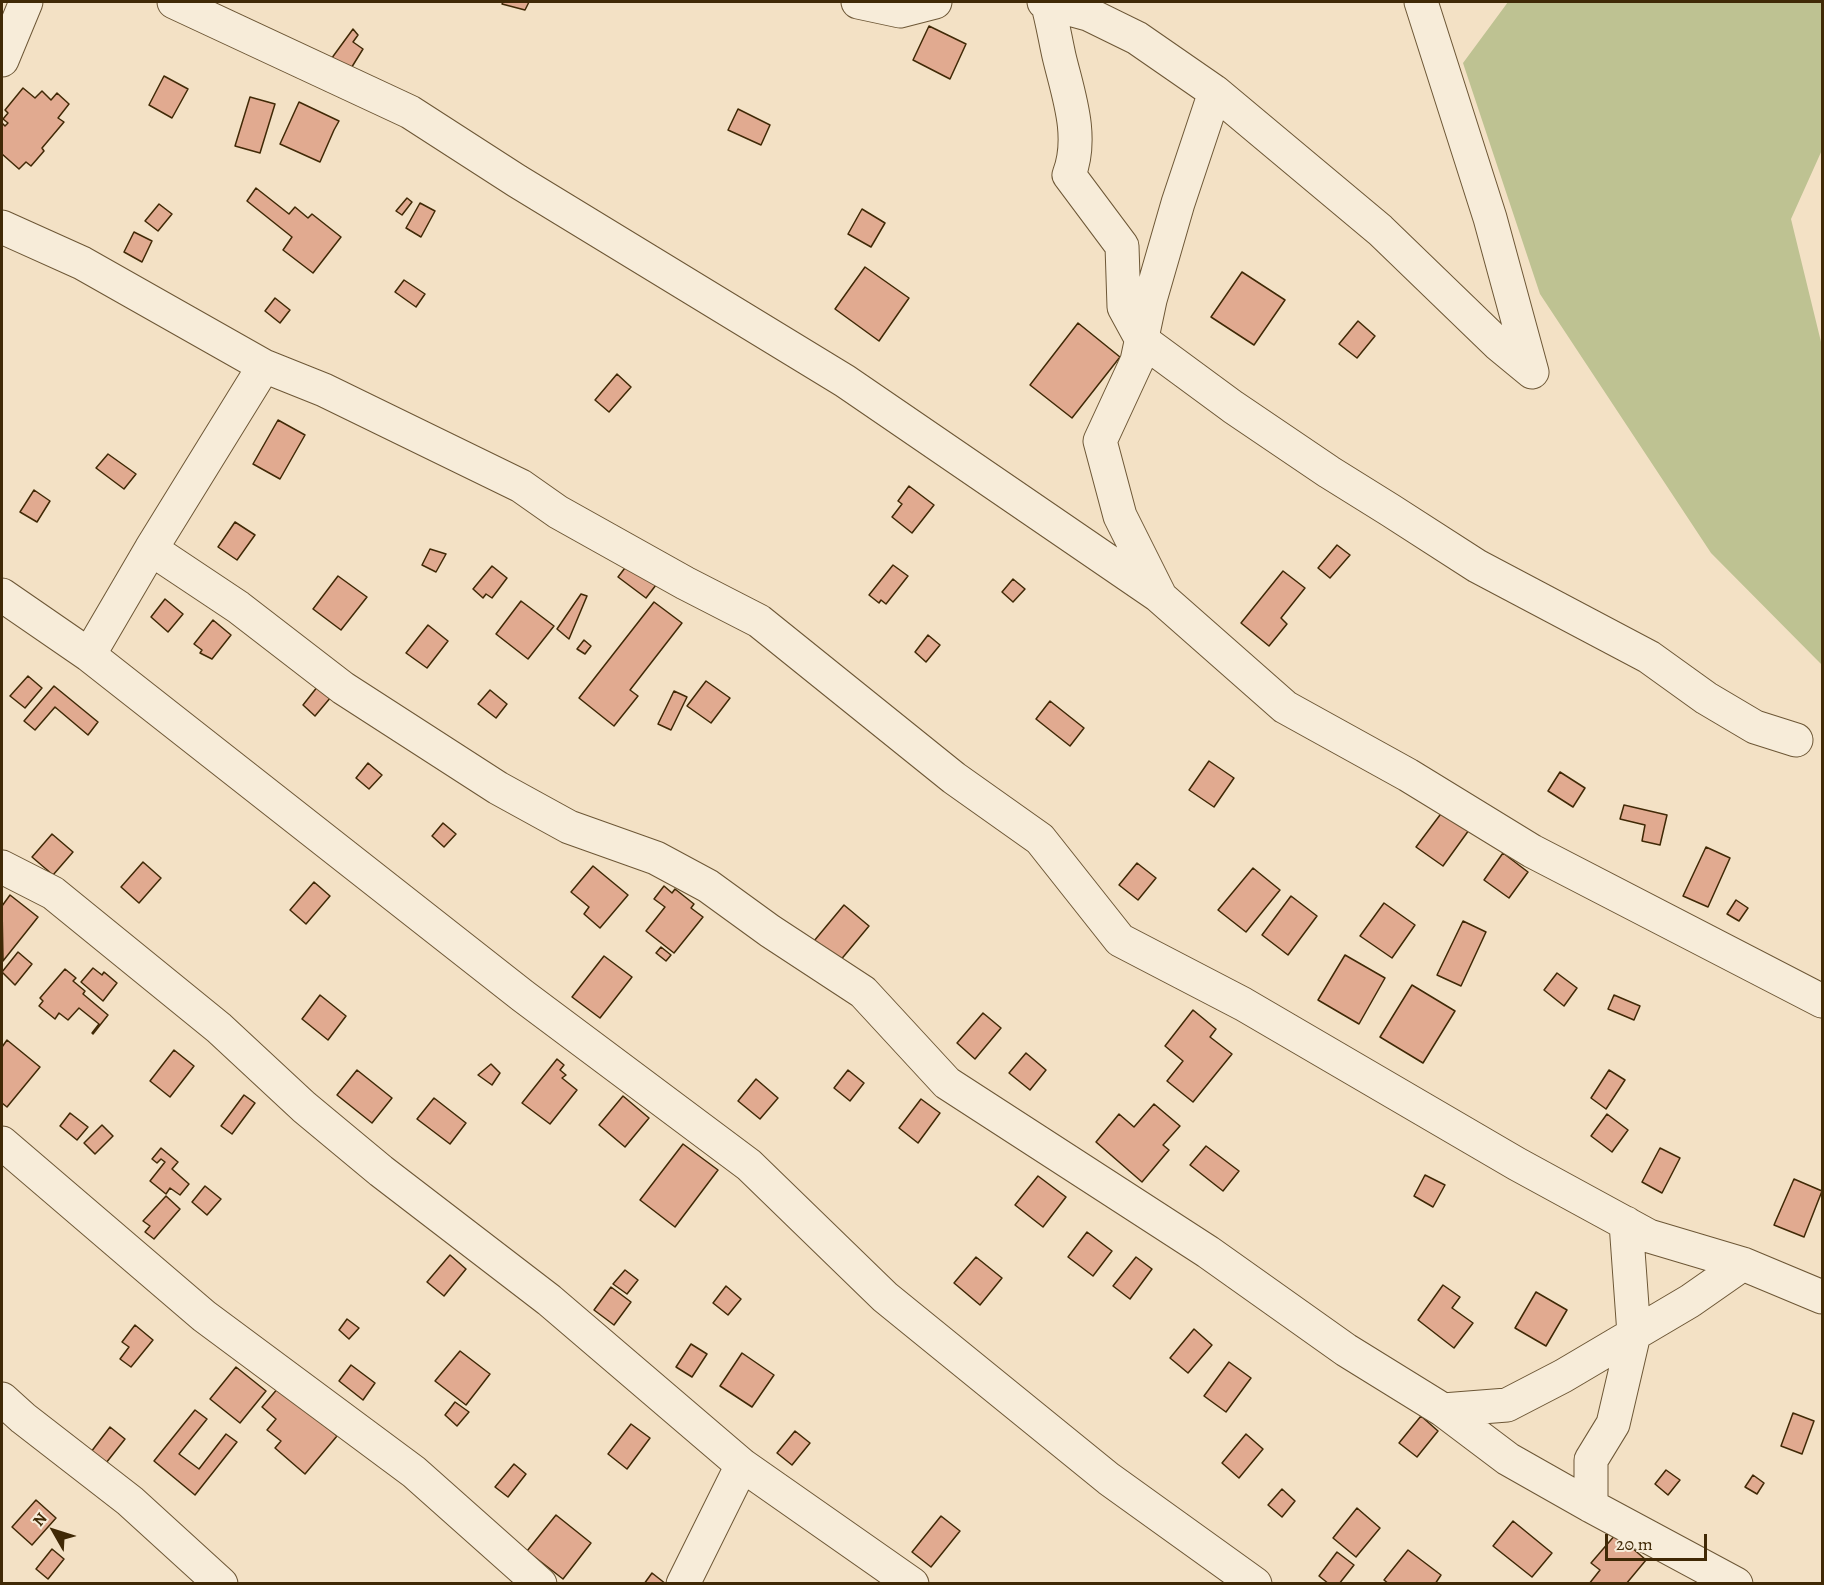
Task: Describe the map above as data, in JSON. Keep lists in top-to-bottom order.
{
  "scale_bar": "20 m",
  "north": "top left"
}
